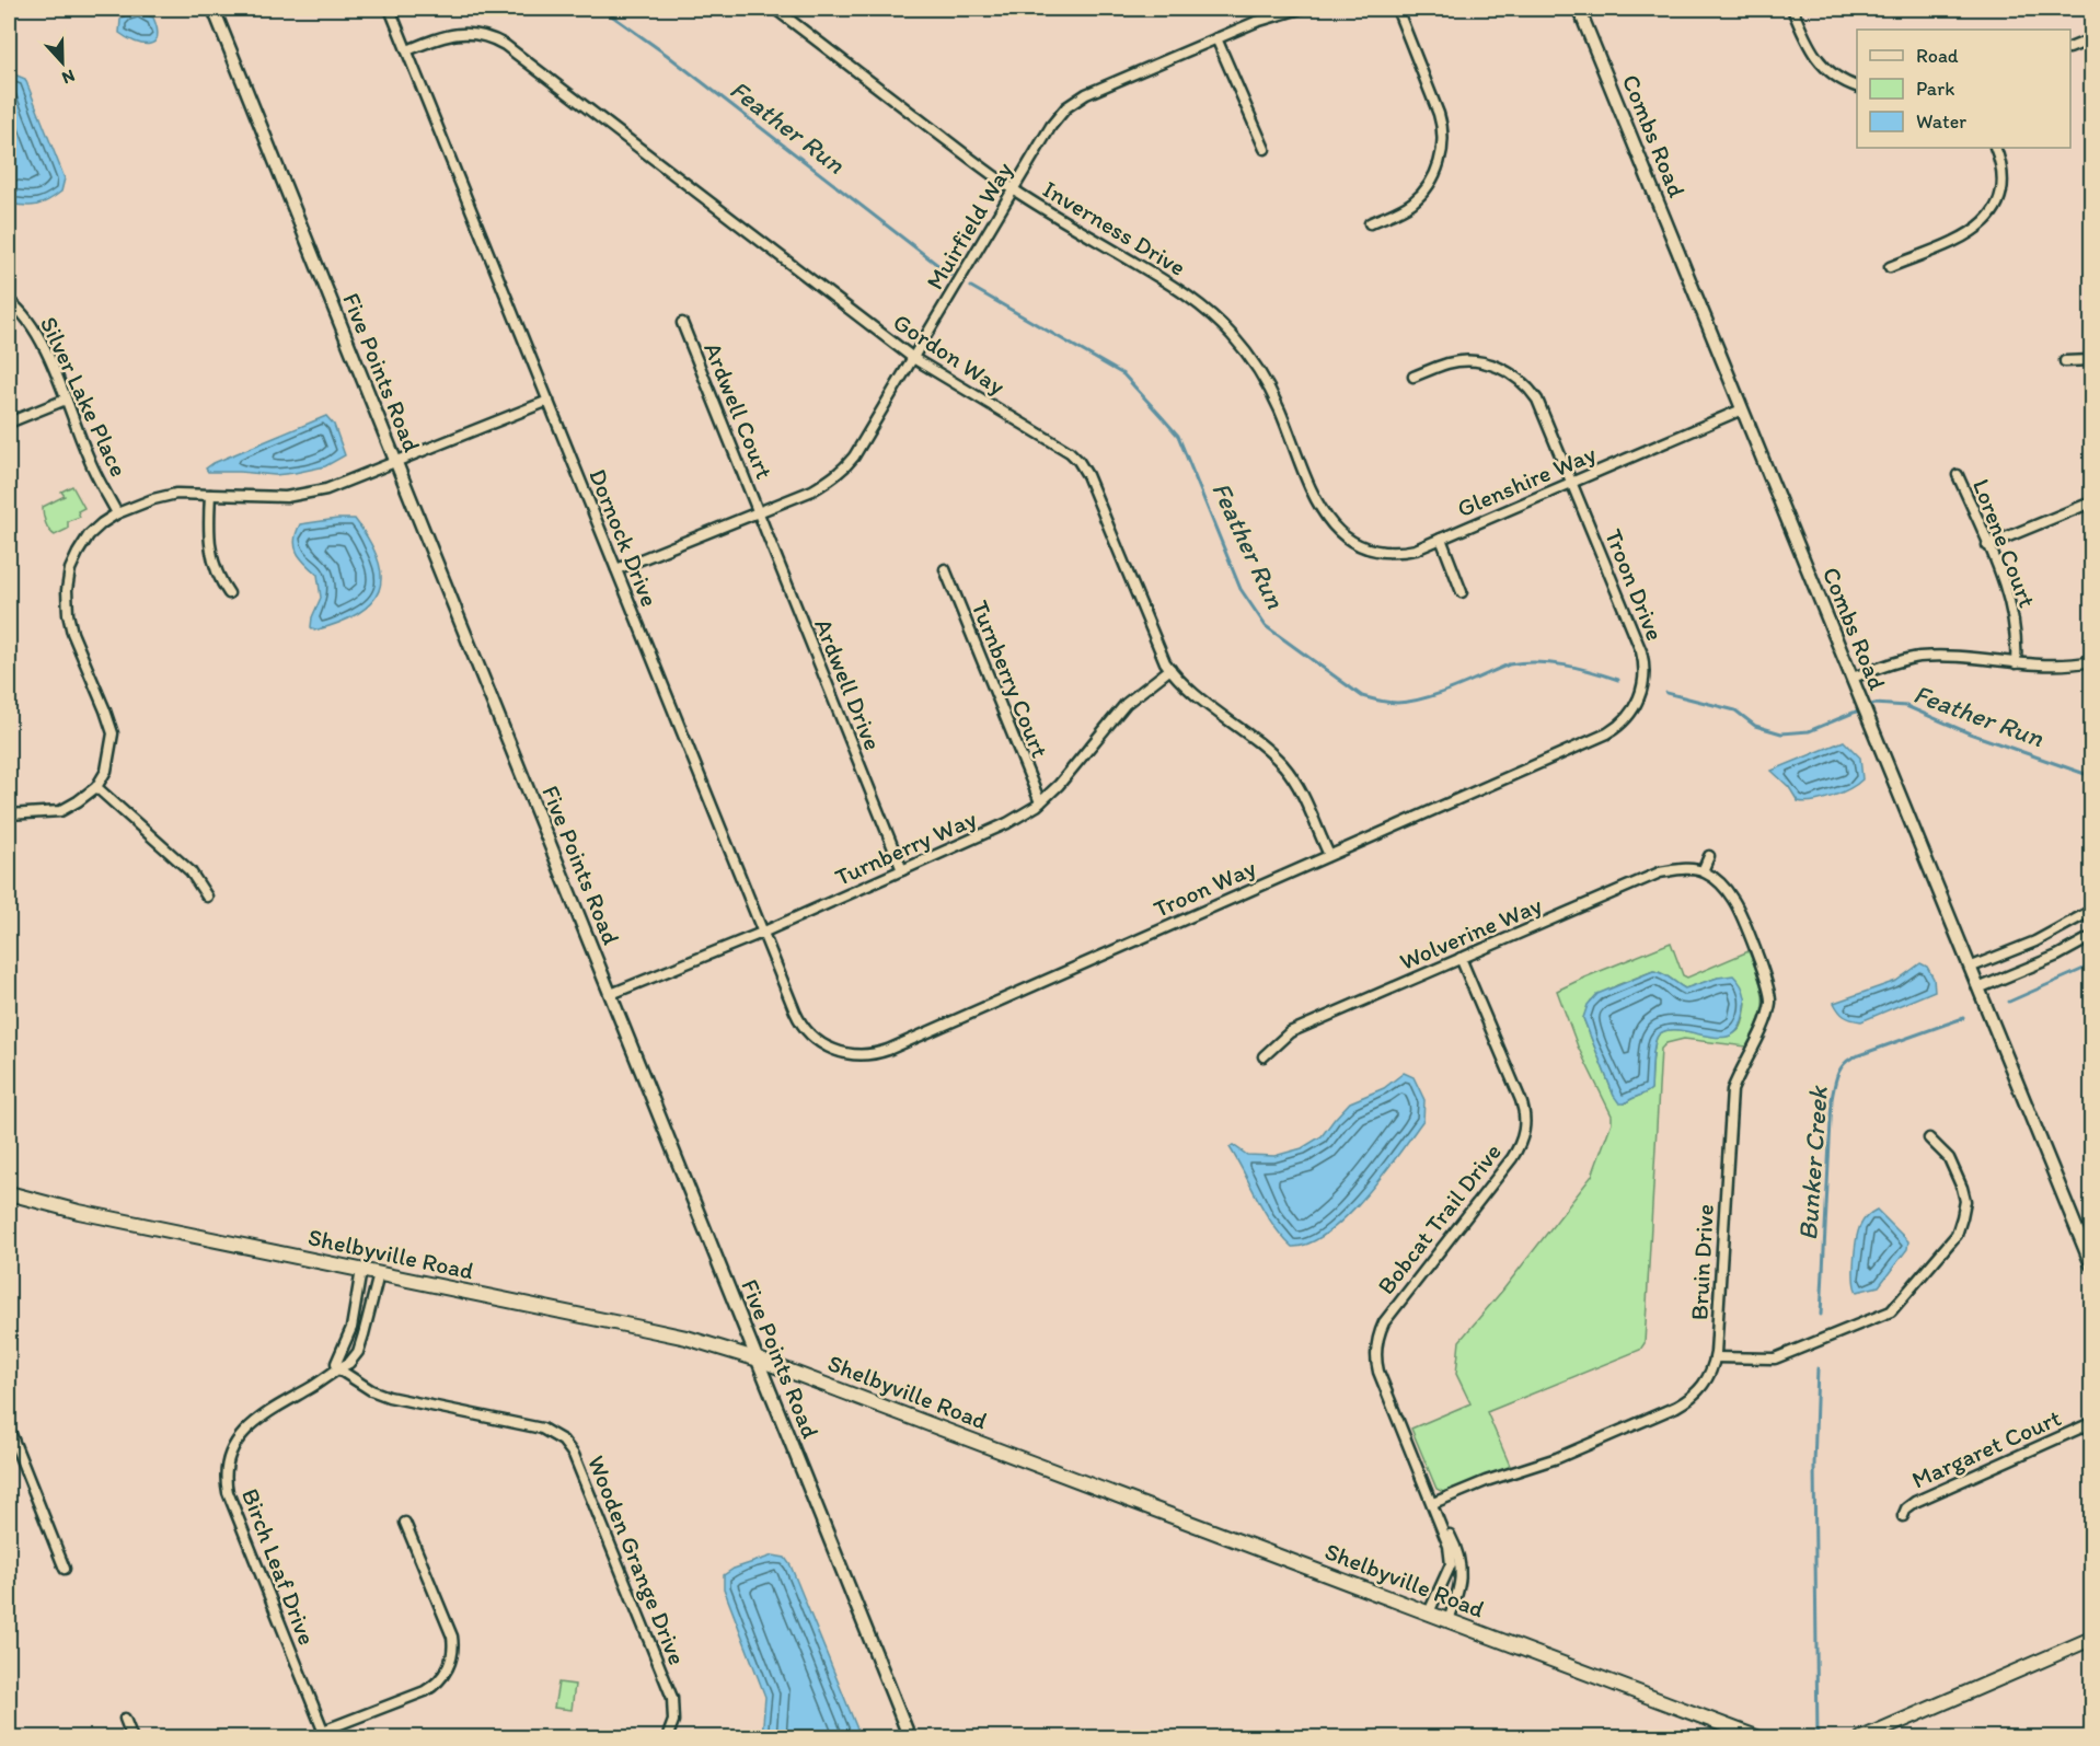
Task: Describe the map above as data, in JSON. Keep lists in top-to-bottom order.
{
  "streets": {
    "main road": ["Shelbyville Road"],
    "street": [
      "Combs Road",
      "Muirfield Way",
      "Inverness Drive",
      "Gordon Way",
      "Five Points Road",
      "Silver Lake Place",
      "Ardwell Court",
      "Glenshire Way",
      "Dornock Drive",
      "Lorene Court",
      "Troon Drive",
      "Turnberry Court",
      "Ardwell Drive",
      "Turnberry Way",
      "Troon Way",
      "Wolverine Way",
      "Bobcat Trail Drive",
      "Bruin Drive",
      "Margaret Court",
      "Wooden Grange Drive",
      "Birch Leaf Drive"
    ]
  },
  "crossings": [
    ["Combs Road", "Glenshire Way"],
    ["Muirfield Way", "Inverness Drive"],
    ["Muirfield Way", "Gordon Way"],
    ["Muirfield Way", "Ardwell Court"],
    ["Muirfield Way", "Dornock Drive"],
    ["Muirfield Way", "Ardwell Drive"],
    ["Inverness Drive", "Glenshire Way"],
    ["Gordon Way", "Dornock Drive"],
    ["Gordon Way", "Turnberry Way"],
    ["Gordon Way", "Troon Way"],
    ["Five Points Road", "Turnberry Way"],
    ["Five Points Road", "Shelbyville Road"],
    ["Ardwell Court", "Ardwell Drive"],
    ["Glenshire Way", "Troon Drive"],
    ["Dornock Drive", "Turnberry Way"],
    ["Dornock Drive", "Troon Way"],
    ["Troon Drive", "Troon Way"],
    ["Turnberry Court", "Turnberry Way"],
    ["Ardwell Drive", "Turnberry Way"],
    ["Wolverine Way", "Bobcat Trail Drive"],
    ["Wolverine Way", "Bruin Drive"],
    ["Bobcat Trail Drive", "Shelbyville Road"],
    ["Bobcat Trail Drive", "Bruin Drive"],
    ["Shelbyville Road", "Birch Leaf Drive"],
    ["Wooden Grange Drive", "Birch Leaf Drive"]
  ],
  "water": ["Feather Run", "Bunker Creek"],
  "legend": ["Road", "Park", "Water"],
  "north": "bottom"
}
